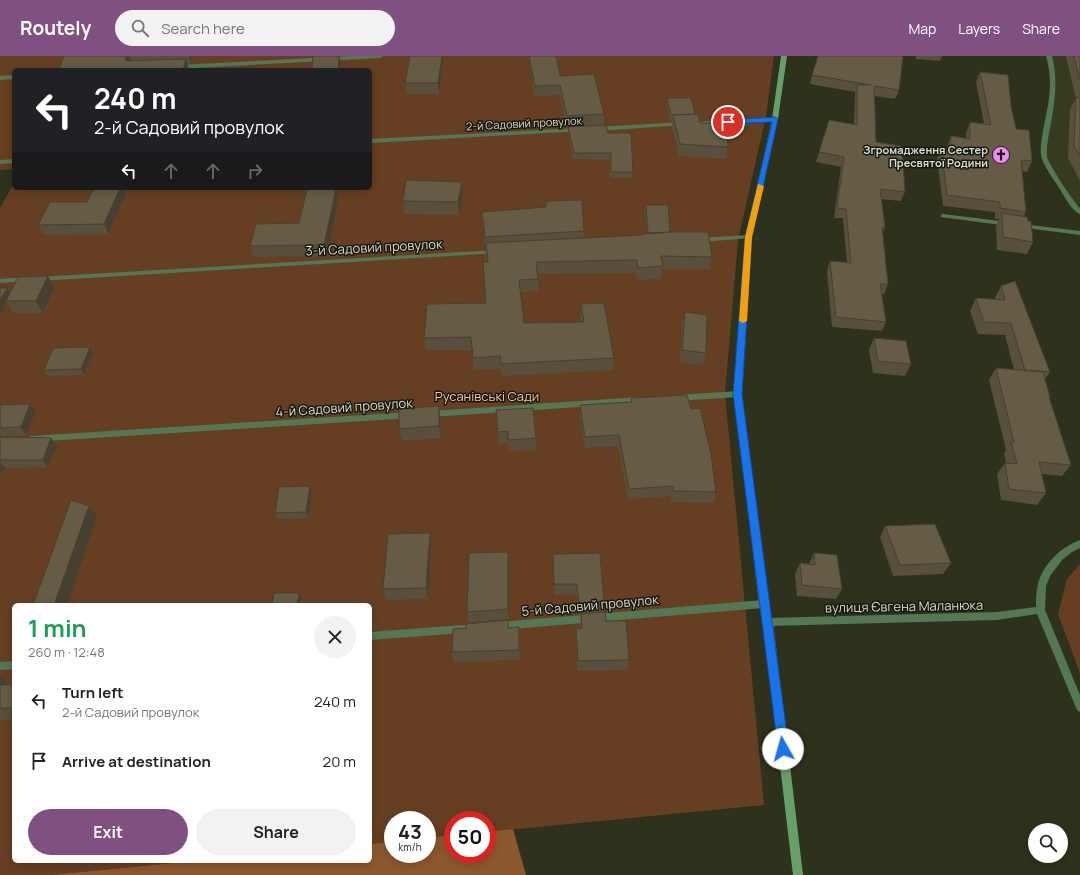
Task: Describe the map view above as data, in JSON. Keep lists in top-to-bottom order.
{
  "streets": {
    "street": [
      "2-й Садовий провулок",
      "3-й Садовий провулок",
      "4-й Садовий провулок",
      "5-й Садовий провулок",
      "вулиця Євгена Маланюка"
    ]
  },
  "parks": ["Русанівські Сади"],
  "places": {
    "church": ["Згромадження Сестер Пресвятої Родини"]
  },
  "page": {
    "header": "Routely",
    "search": "Search here",
    "nav": ["Map", "Layers", "Share"],
    "turn": ["240 m", "2-й Садовий провулок"],
    "heading": ["1 min", "260 m · 12:48"],
    "list": [
      {
        "name": "Turn left",
        "note": "2-й Садовий провулок",
        "value": "240 m"
      },
      {
        "name": "Arrive at destination",
        "value": "20 m"
      }
    ],
    "buttons": ["Exit", "Share"],
    "speed": "43 km/h",
    "limit": "50"
  }
}
